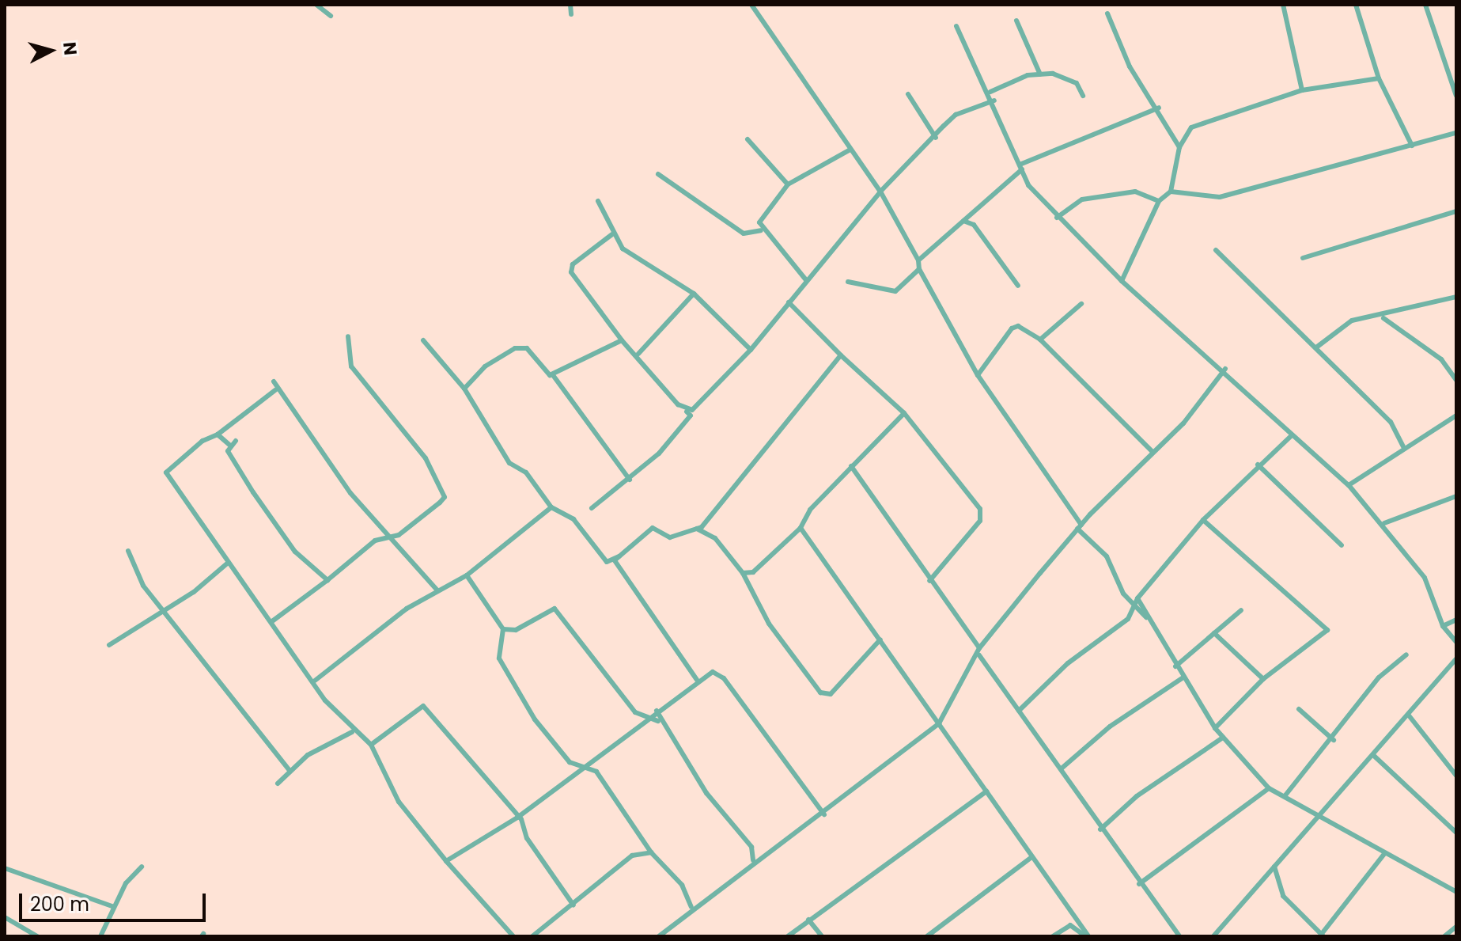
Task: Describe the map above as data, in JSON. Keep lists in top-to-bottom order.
{
  "scale_bar": "200 m",
  "north": "right"
}
